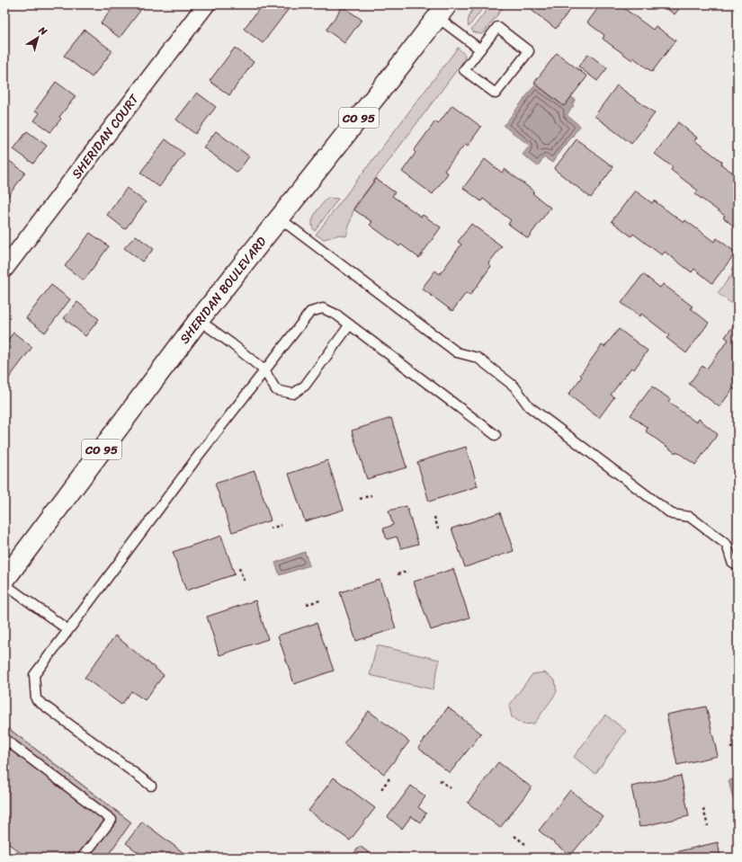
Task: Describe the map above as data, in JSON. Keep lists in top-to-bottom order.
{
  "streets": {
    "main road": ["CO 95", "SHERIDAN BOULEVARD"],
    "street": ["SHERIDAN COURT"]
  },
  "north": "top right"
}
